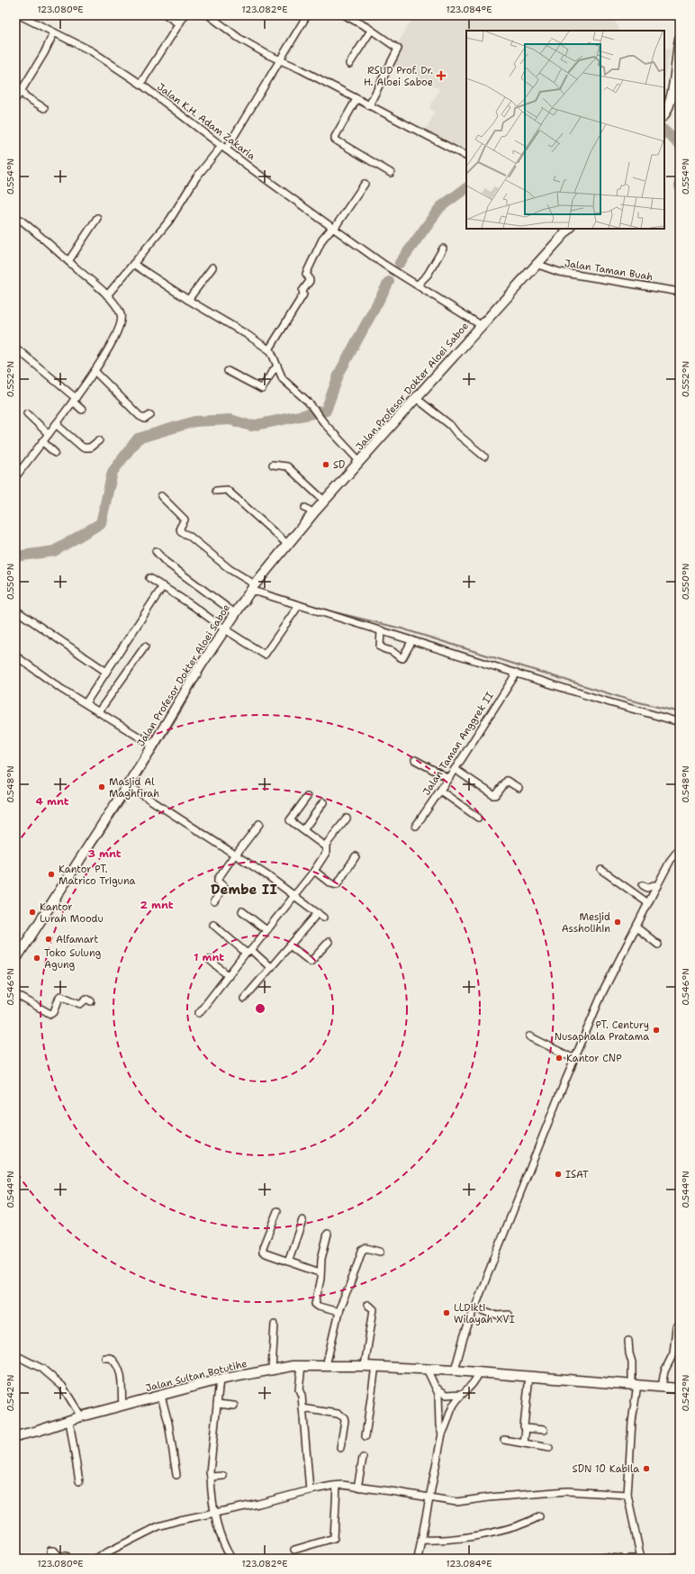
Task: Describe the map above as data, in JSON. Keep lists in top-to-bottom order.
{
  "streets": {
    "street": [
      "Jalan K.H. Adam Zakaria",
      "Jalan Taman Buah",
      "Jalan Profesor Dokter Aloei Saboe",
      "Jalan Taman Anggrek II",
      "Jalan Sultan Botutihe"
    ]
  },
  "crossings": [
    ["Jalan K.H. Adam Zakaria", "Jalan Profesor Dokter Aloei Saboe"],
    ["Jalan Taman Buah", "Jalan Profesor Dokter Aloei Saboe"]
  ],
  "districts": ["Dembe II"],
  "places": {
    "health": ["RSUD Prof. Dr. H. Aloei Saboe"],
    "other": [
      "SD",
      "Masjid Al Maghfirah",
      "Kantor PT. Matrico Triguna",
      "Kantor Lurah Moodu",
      "Mesjid Assholihin",
      "Alfamart",
      "Toko Sulung Agung",
      "PT. Century Nusaphala Pratama",
      "Kantor CNP",
      "ISAT",
      "LLDikti Wilayah XVI",
      "SDN 10 Kabila"
    ]
  },
  "coordinates": [
    "123.080°E",
    "123.082°E",
    "123.084°E",
    "0.554°N",
    "0.552°N",
    "0.550°N",
    "0.548°N",
    "0.546°N",
    "0.544°N",
    "0.542°N"
  ],
  "rings": [
    "4 mnt",
    "3 mnt",
    "2 mnt",
    "1 mnt"
  ]
}
